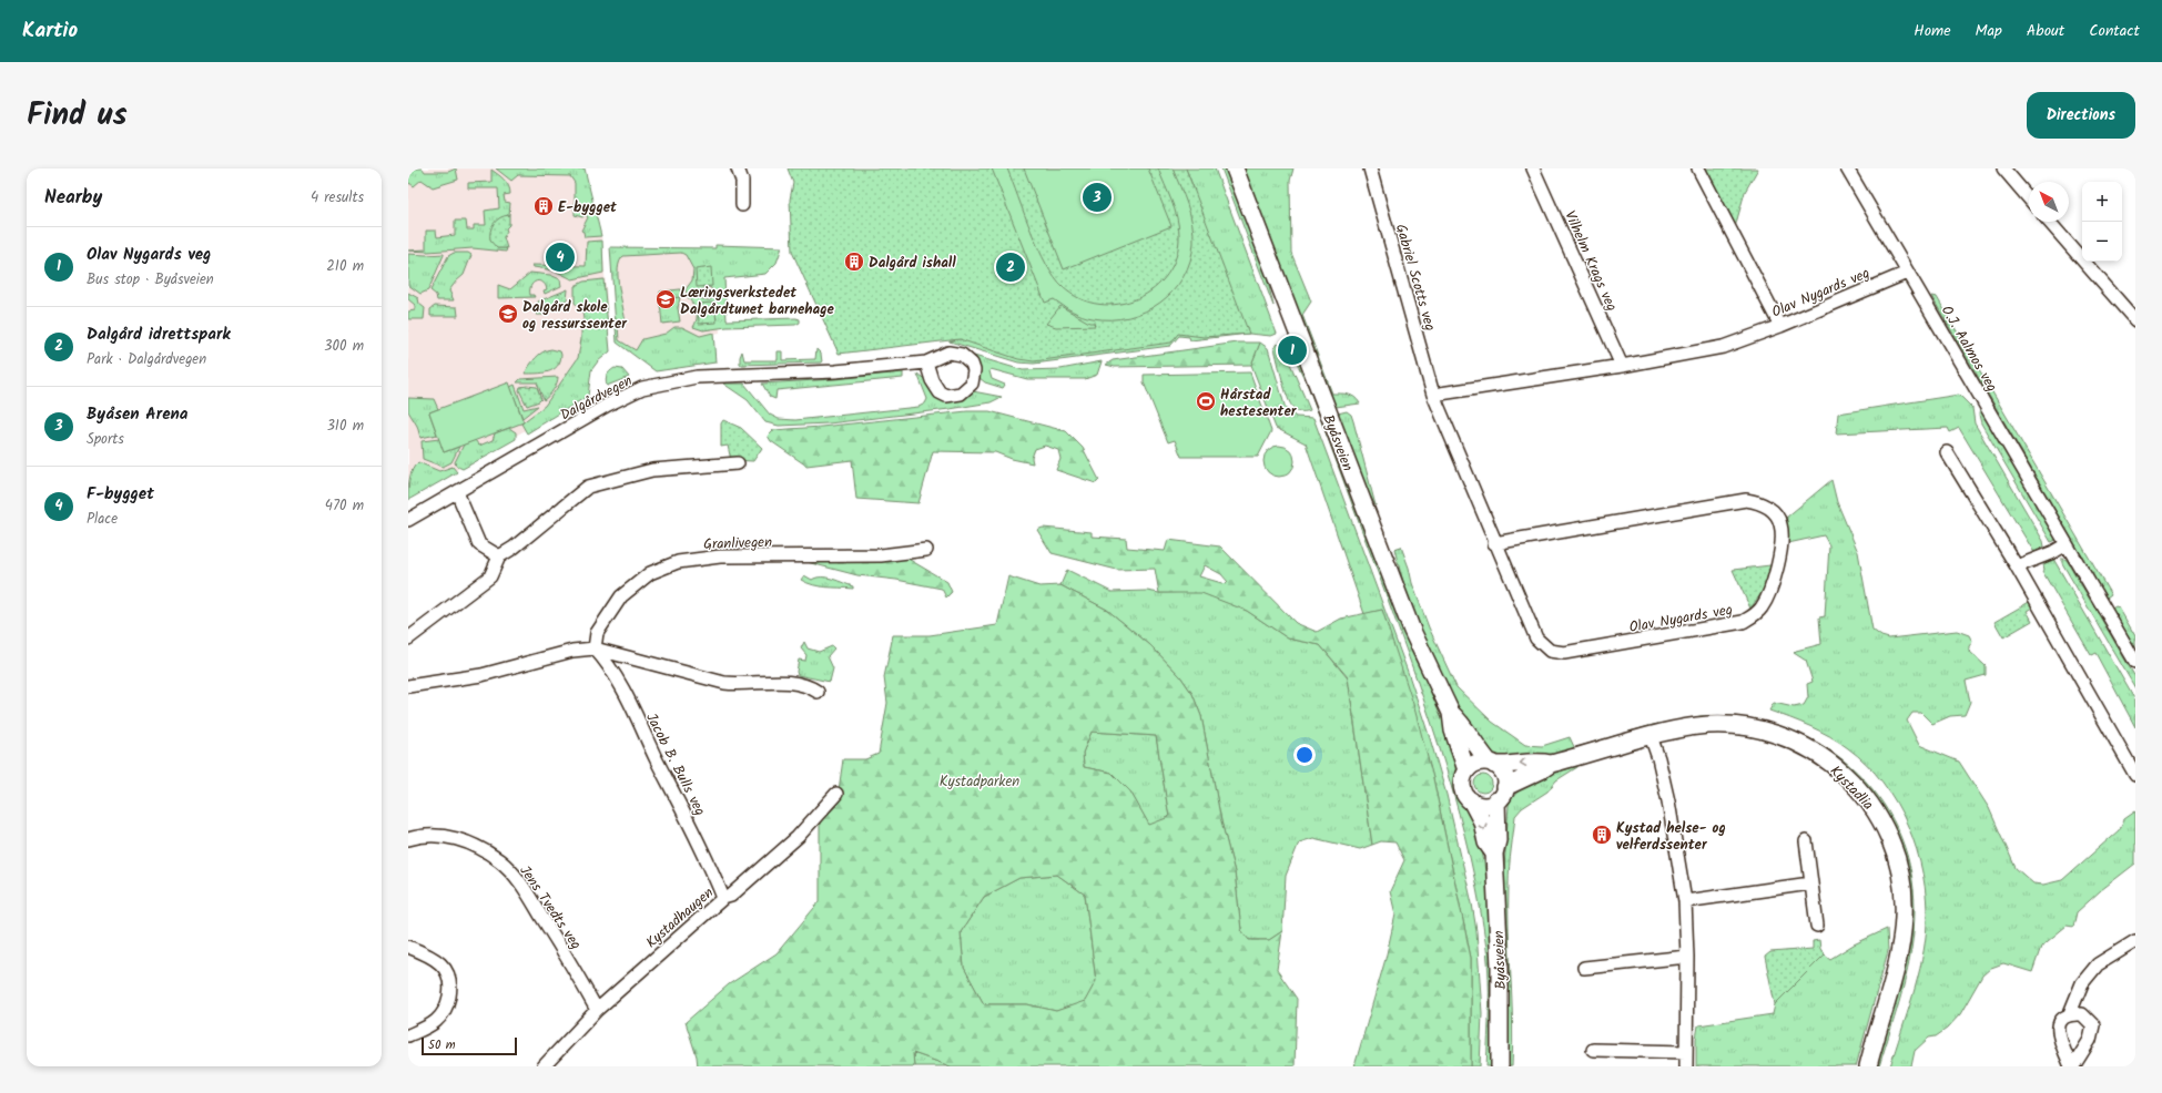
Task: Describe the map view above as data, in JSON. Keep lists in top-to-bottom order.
{
  "streets": {
    "main road": ["Byåsveien", "Kystadlia"],
    "street": [
      "Vilhelm Krags veg",
      "Gabriel Scotts veg",
      "Olav Nygards veg",
      "O.J. Aalmos veg",
      "Dalgårdvegen",
      "Granlivegen",
      "Jacob B. Bulls veg",
      "Jens Tvedts veg",
      "Kystadhaugen"
    ]
  },
  "crossings": [
    ["Vilhelm Krags veg", "Olav Nygards veg"],
    ["Gabriel Scotts veg", "Olav Nygards veg"],
    ["Olav Nygards veg", "O.J. Aalmos veg"],
    ["Byåsveien", "Kystadlia"],
    ["Granlivegen", "Jacob B. Bulls veg"],
    ["Jacob B. Bulls veg", "Kystadhaugen"],
    ["Jens Tvedts veg", "Kystadhaugen"]
  ],
  "parks": ["Kystadparken"],
  "places": {
    "building": ["E-bygget", "Dalgård ishall", "Kystad helse- og velferdssenter"],
    "school or university": ["Læringsverkstedet Dalgårdtunet barnehage", "Dalgård skole og ressurssenter"],
    "sports": ["Hårstad hestesenter"]
  },
  "scale_bar": "50 m",
  "north": "top left",
  "page": {
    "header": "Kartio",
    "nav": [
      "Home",
      "Map",
      "About",
      "Contact"
    ],
    "title": "Find us",
    "buttons": "Directions",
    "heading": ["Nearby", "4 results"],
    "pins": [
      "3",
      "4",
      "2",
      "1"
    ],
    "map_buttons": ["+", "−"],
    "list": [
      {
        "mark": "1",
        "name": "Olav Nygards veg",
        "note": "Bus stop · Byåsveien",
        "value": "210 m"
      },
      {
        "mark": "2",
        "name": "Dalgård idrettspark",
        "note": "Park · Dalgårdvegen",
        "value": "300 m"
      },
      {
        "mark": "3",
        "name": "Byåsen Arena",
        "note": "Sports",
        "value": "310 m"
      },
      {
        "mark": "4",
        "name": "F-bygget",
        "note": "Place",
        "value": "470 m"
      }
    ],
    "scale": "50 m"
  }
}
